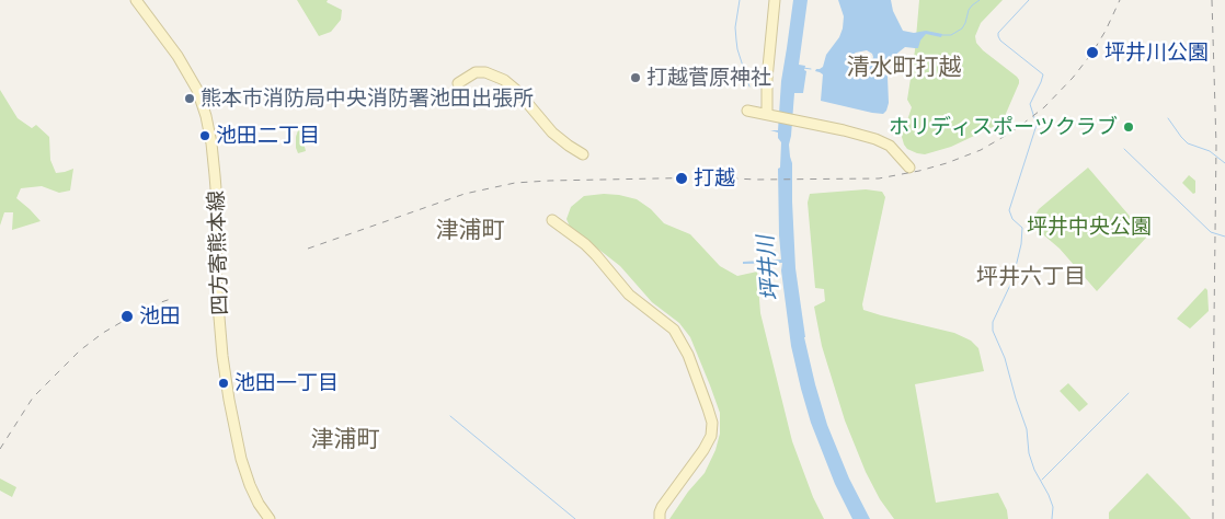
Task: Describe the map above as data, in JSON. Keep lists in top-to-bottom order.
{
  "streets": {
    "street": ["四方寄熊本線"]
  },
  "districts": [
    "清水町打越",
    "津浦町",
    "坪井六丁目",
    "津浦町"
  ],
  "water": ["坪井川"],
  "parks": ["坪井中央公園"],
  "places": [
    "坪井川公園",
    "打越菅原神社",
    "熊本市消防局中央消防署池田出張所",
    "ホリディスポーツクラブ",
    "池田二丁目",
    "打越",
    "池田",
    "池田一丁目"
  ]
}
